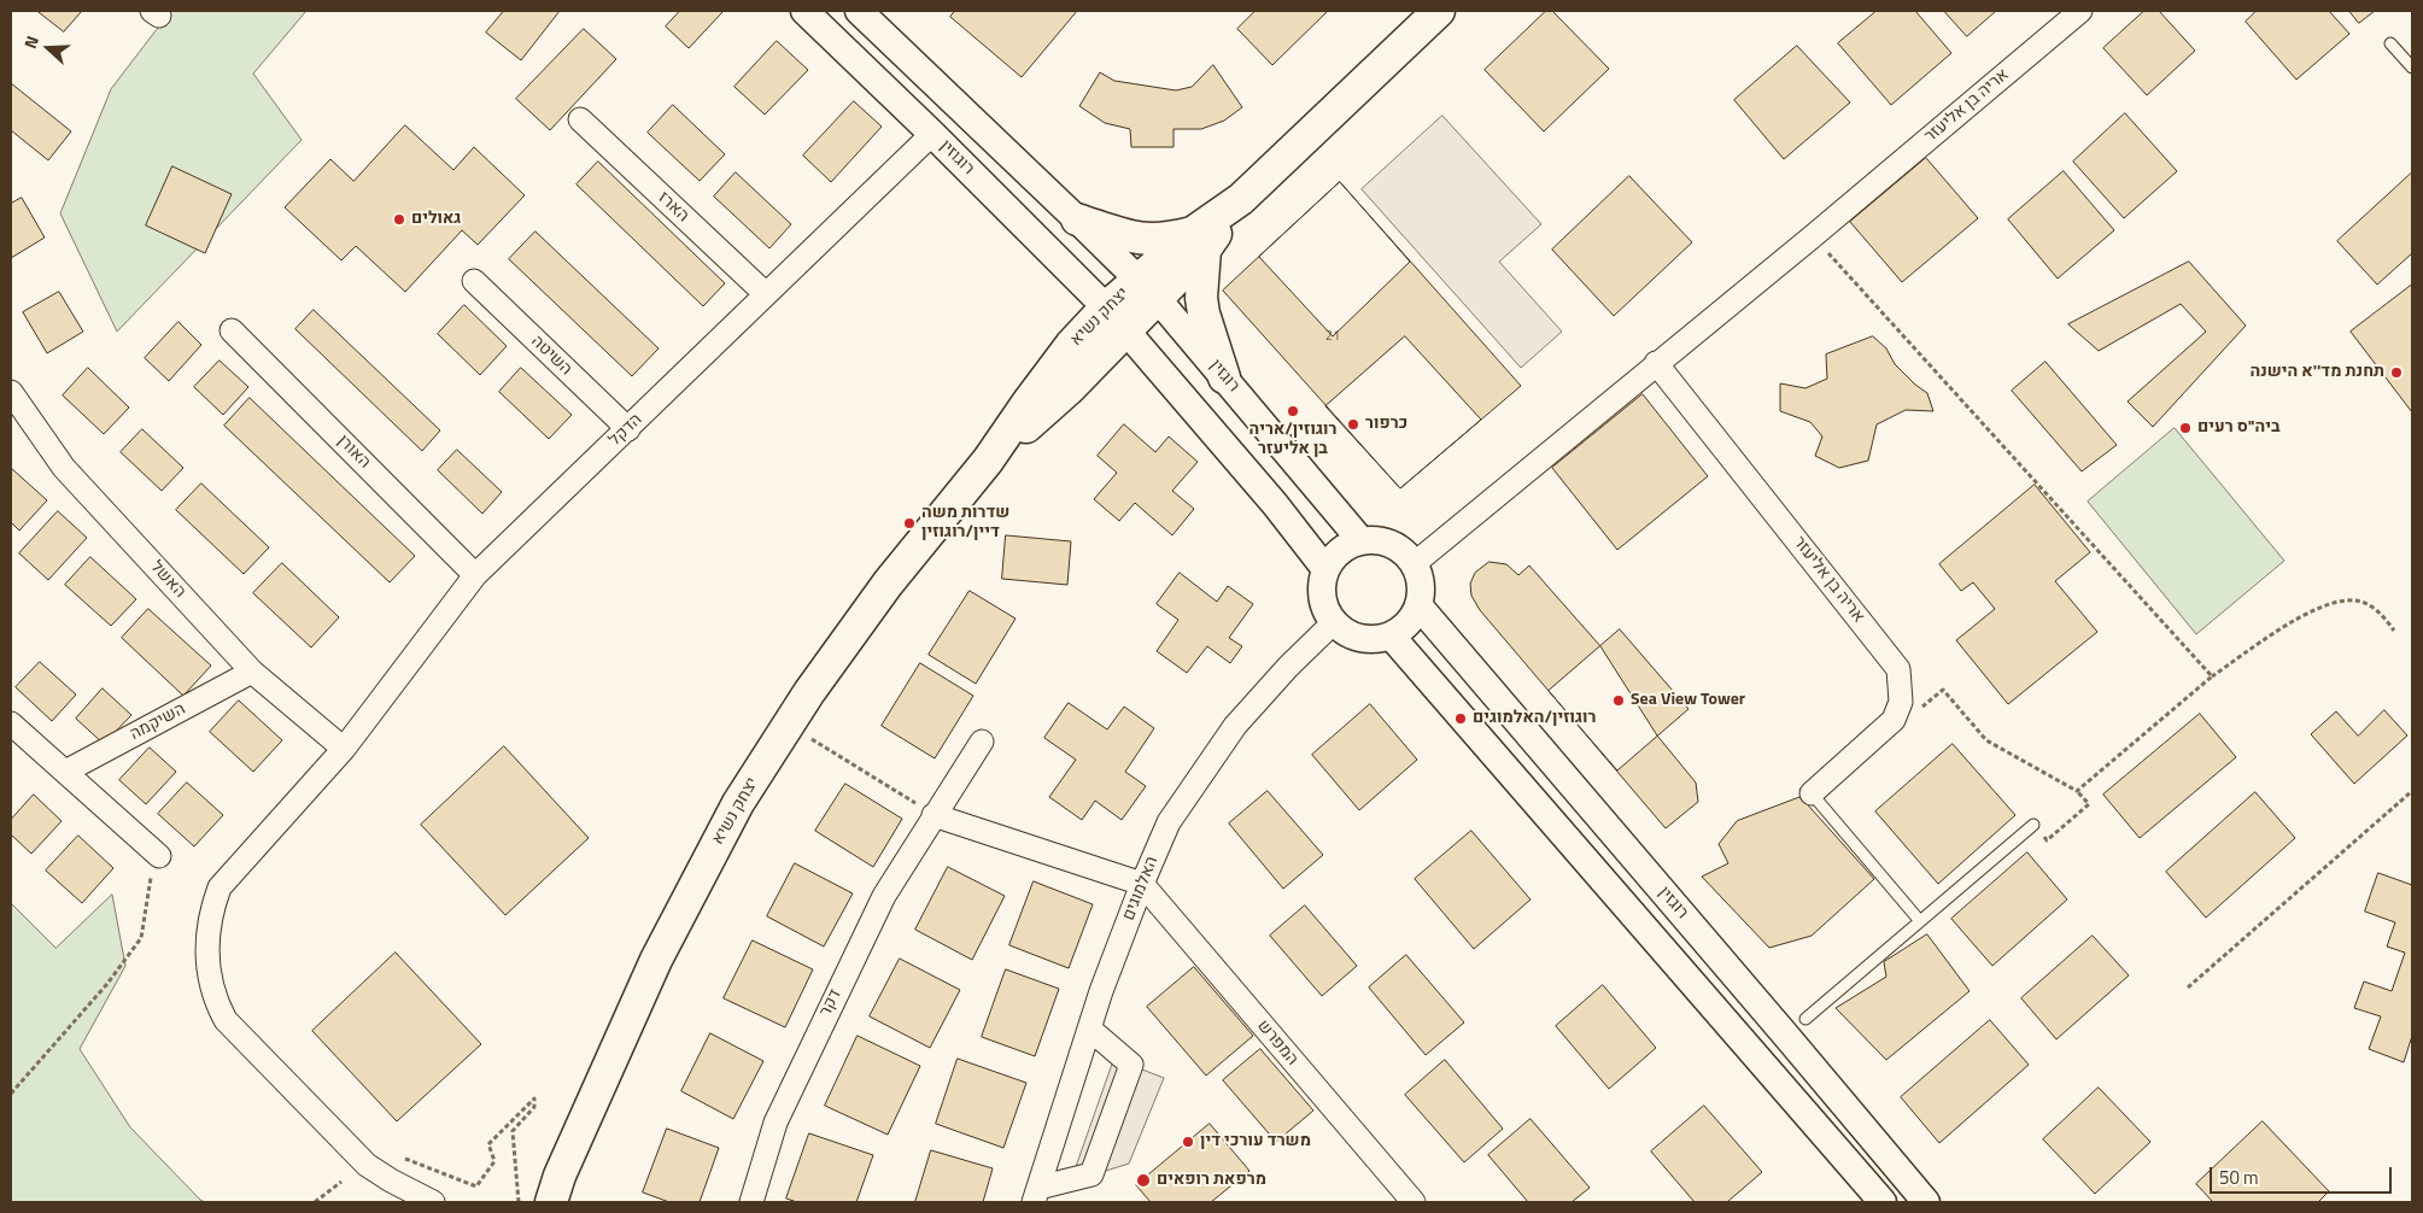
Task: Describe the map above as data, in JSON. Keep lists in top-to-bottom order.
{
  "streets": {
    "main road": ["יצחק נשיא"],
    "street": [
      "אריה בן אליעזר",
      "רוגוזין",
      "הארז",
      "השיטה",
      "רוגזין",
      "הדקל",
      "האורן",
      "האשל",
      "השיקמה",
      "האלמוגים",
      "דקר",
      "המפרש"
    ]
  },
  "crossings": [
    ["אריה בן אליעזר", "רוגזין"],
    ["אריה בן אליעזר", "האלמוגים"],
    ["רוגוזין", "יצחק נשיא"],
    ["רוגוזין", "הדקל"],
    ["הארז", "הדקל"],
    ["יצחק נשיא", "רוגזין"],
    ["השיטה", "הדקל"],
    ["רוגזין", "האלמוגים"],
    ["הדקל", "האורן"],
    ["הדקל", "האשל"],
    ["האשל", "השיקמה"],
    ["האלמוגים", "המפרש"]
  ],
  "places": [
    "גאולים",
    "תחנת מד''א הישנה",
    "רוגוזין/אריה בן אליעזר",
    "כרפור",
    "ביה\"ס רעים",
    "שדרות משה דיין/רוגוזין",
    "Sea View Tower",
    "רוגוזין/האלמוגים",
    "משרד עורכי דין",
    "מרפאת רופאים"
  ],
  "house_numbers": ["21"],
  "scale_bar": "50 m",
  "north": "left"
}
